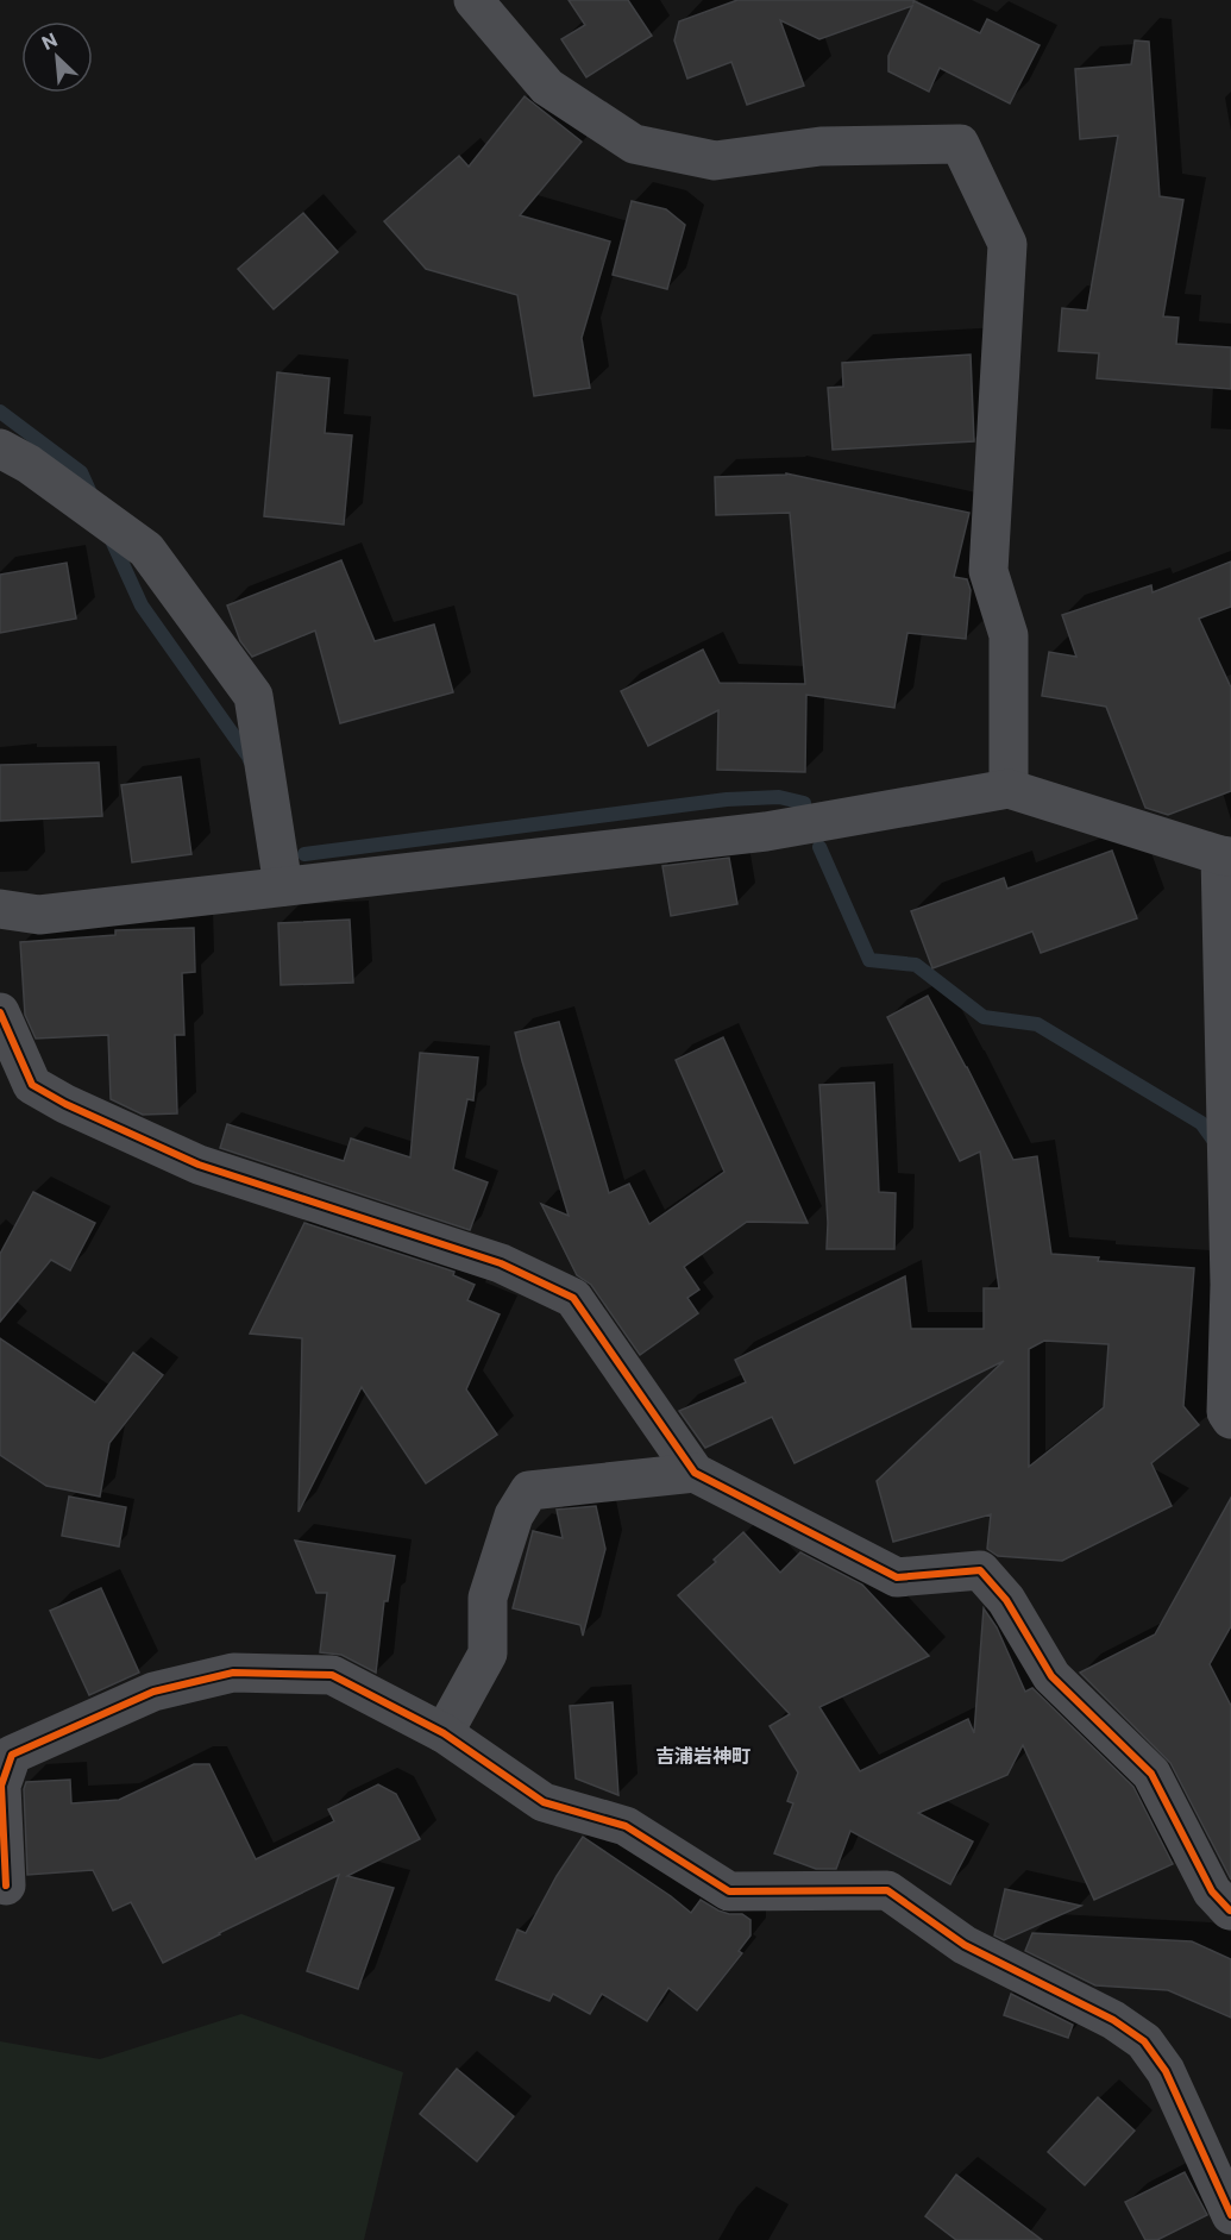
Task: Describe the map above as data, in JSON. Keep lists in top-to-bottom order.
{
  "districts": ["吉浦岩神町"],
  "north": "top left"
}
